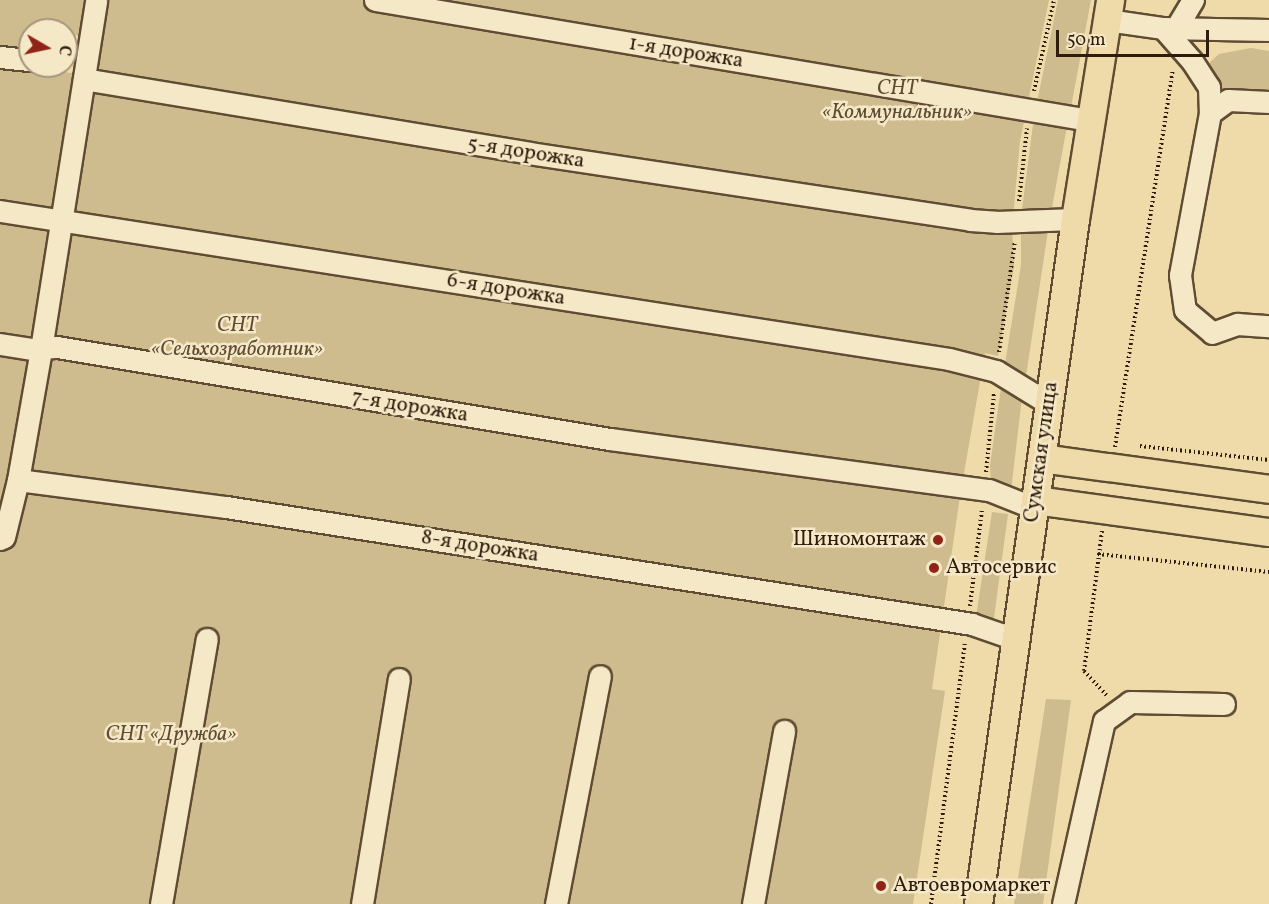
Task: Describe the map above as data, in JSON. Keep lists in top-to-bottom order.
{
  "streets": {
    "main road": ["Сумская улица"],
    "street": [
      "1-я дорожка",
      "5-я дорожка",
      "6-я дорожка",
      "7-я дорожка",
      "8-я дорожка"
    ]
  },
  "crossings": [
    ["1-я дорожка", "Сумская улица"],
    ["5-я дорожка", "Сумская улица"],
    ["6-я дорожка", "Сумская улица"],
    ["7-я дорожка", "Сумская улица"],
    ["Сумская улица", "8-я дорожка"]
  ],
  "parks": ["СНТ «Коммунальник»", "СНТ «Сельхозработник»", "СНТ «Дружба»"],
  "places": ["Шиномонтаж", "Автосервис", "Автоевромаркет"],
  "scale_bar": "50 m",
  "north": "right"
}
